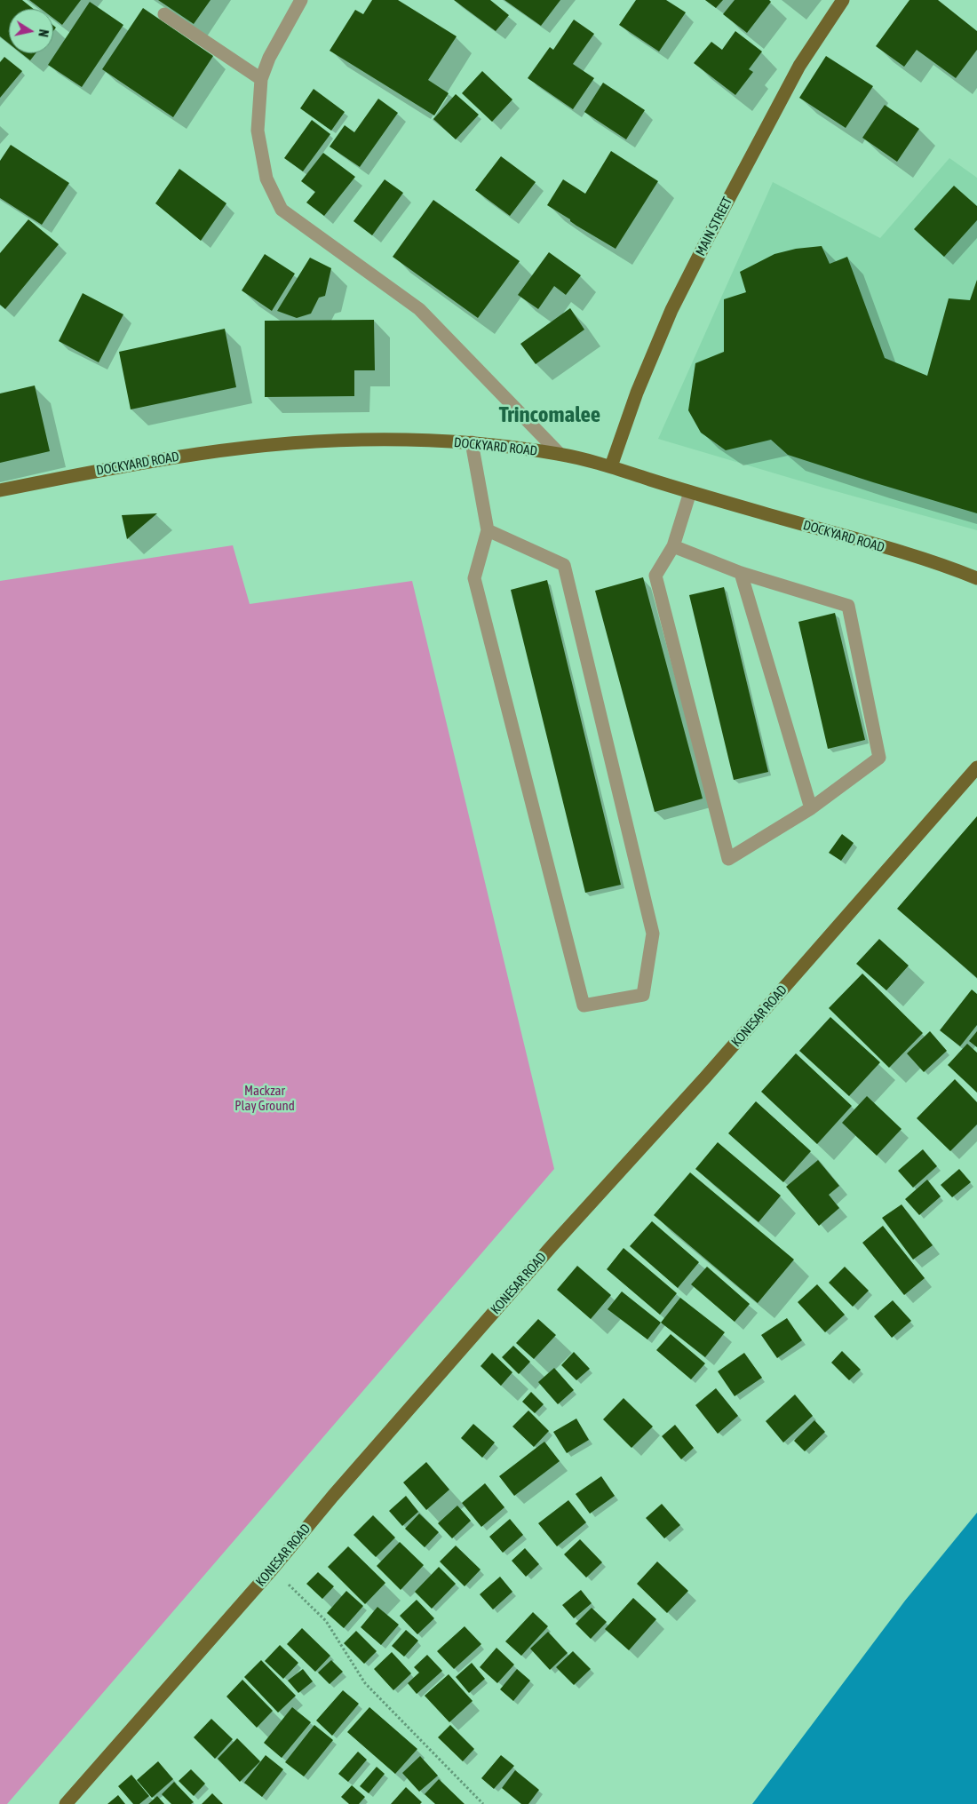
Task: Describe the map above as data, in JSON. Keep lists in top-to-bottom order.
{
  "streets": {
    "main road": ["MAIN STREET", "DOCKYARD ROAD", "KONESAR ROAD"]
  },
  "crossings": [
    ["MAIN STREET", "DOCKYARD ROAD"]
  ],
  "districts": ["Trincomalee"],
  "parks": ["Mackzar Play Ground"],
  "north": "right"
}
